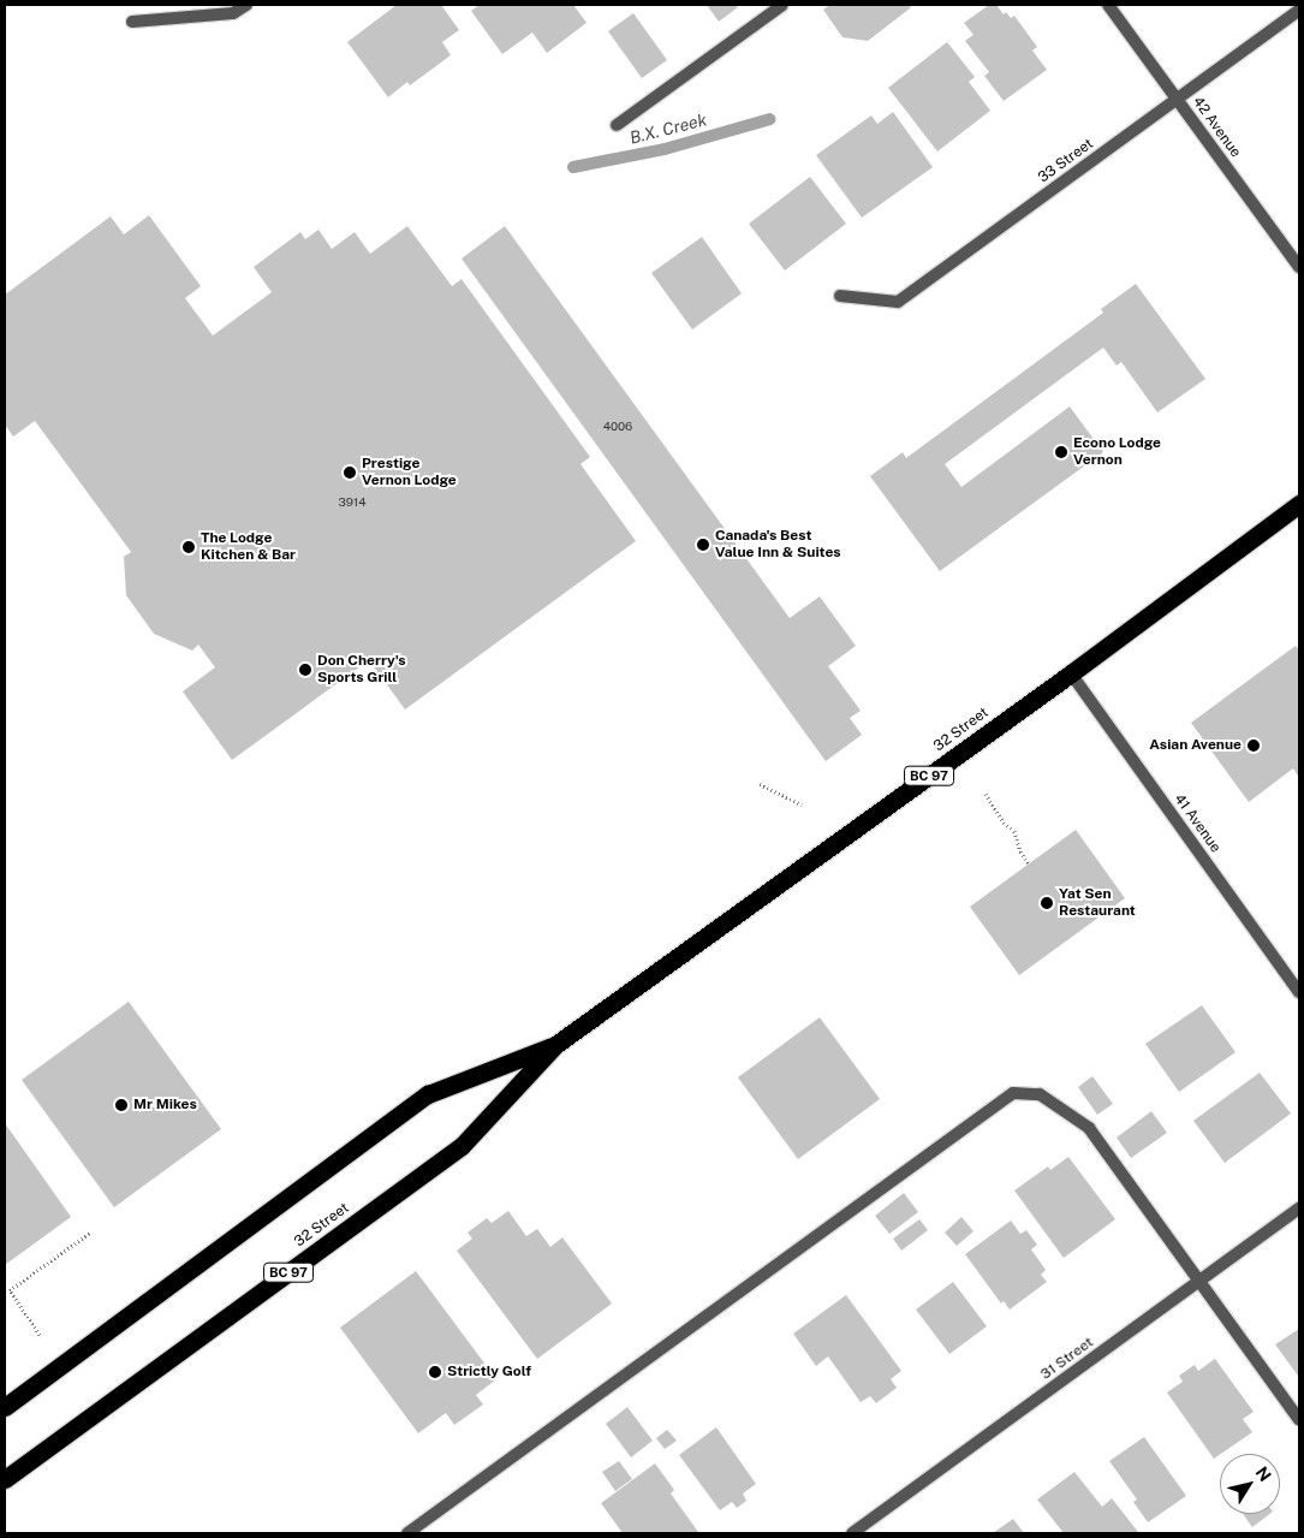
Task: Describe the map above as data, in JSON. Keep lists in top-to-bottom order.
{
  "streets": {
    "highway": ["32 Street", "BC 97"],
    "street": [
      "42 Avenue",
      "33 Street",
      "41 Avenue",
      "31 Street"
    ]
  },
  "crossings": [
    ["42 Avenue", "33 Street"],
    ["32 Street", "41 Avenue"]
  ],
  "water": ["B.X. Creek"],
  "places": [
    "Econo Lodge Vernon",
    "Prestige Vernon Lodge",
    "Canada's Best Value Inn & Suites",
    "The Lodge Kitchen & Bar",
    "Don Cherry's Sports Grill",
    "Asian Avenue",
    "Yat Sen Restaurant",
    "Mr Mikes",
    "Strictly Golf"
  ],
  "house_numbers": ["4006", "3914"],
  "north": "top right"
}
